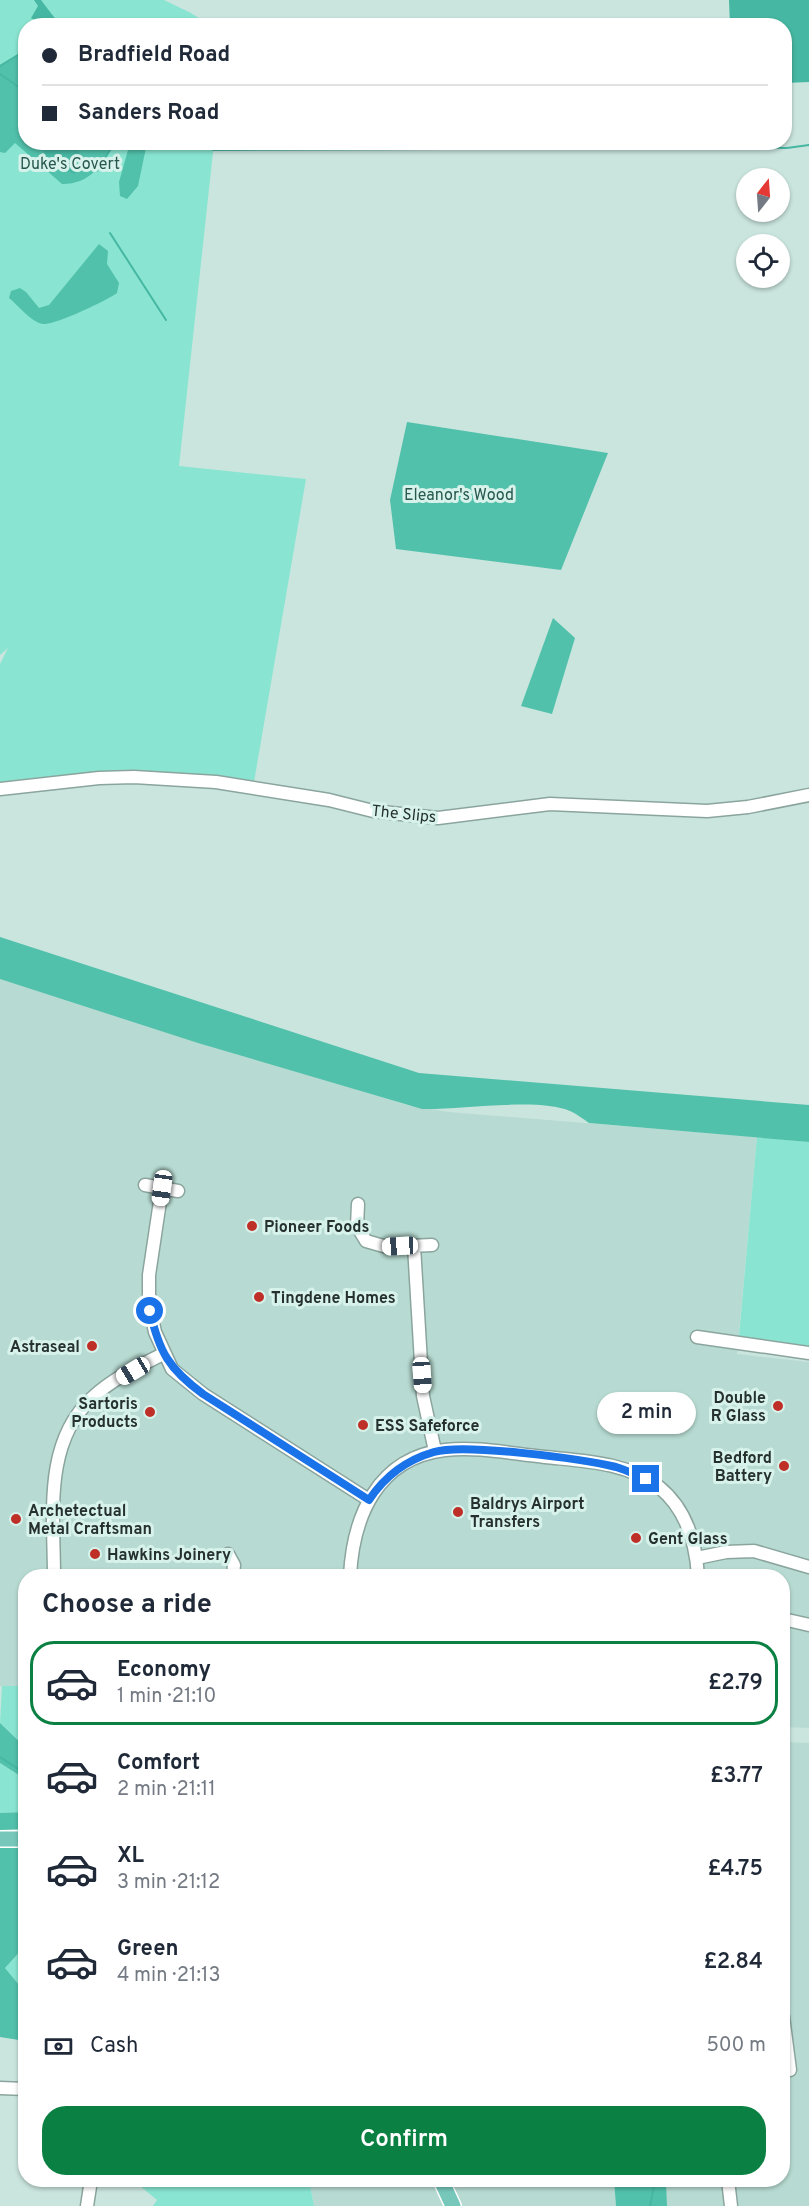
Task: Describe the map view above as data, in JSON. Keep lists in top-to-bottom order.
{
  "streets": {
    "street": ["The Slips"]
  },
  "parks": ["Duke's Covert", "Eleanor's Wood"],
  "places": [
    "Pioneer Foods",
    "Tingdene Homes",
    "Astraseal",
    "Double R Glass",
    "Sartoris Products",
    "ESS Safeforce",
    "Bedford Battery",
    "Baldrys Airport Transfers",
    "Archetectual Metal Craftsman",
    "Gent Glass",
    "Hawkins Joinery"
  ],
  "north": "top",
  "page": {
    "banner": ["Bradfield Road", "Sanders Road"],
    "bubble": "2 min",
    "heading": "Choose a ride",
    "list": [
      {
        "name": "Economy",
        "note": "1 min · 21:10",
        "value": "£2.79"
      },
      {
        "name": "Comfort",
        "note": "2 min · 21:11",
        "value": "£3.77"
      },
      {
        "name": "XL",
        "note": "3 min · 21:12",
        "value": "£4.75"
      },
      {
        "name": "Green",
        "note": "4 min · 21:13",
        "value": "£2.84"
      }
    ],
    "pay": ["Cash", "500 m"],
    "buttons": "Confirm"
  }
}
